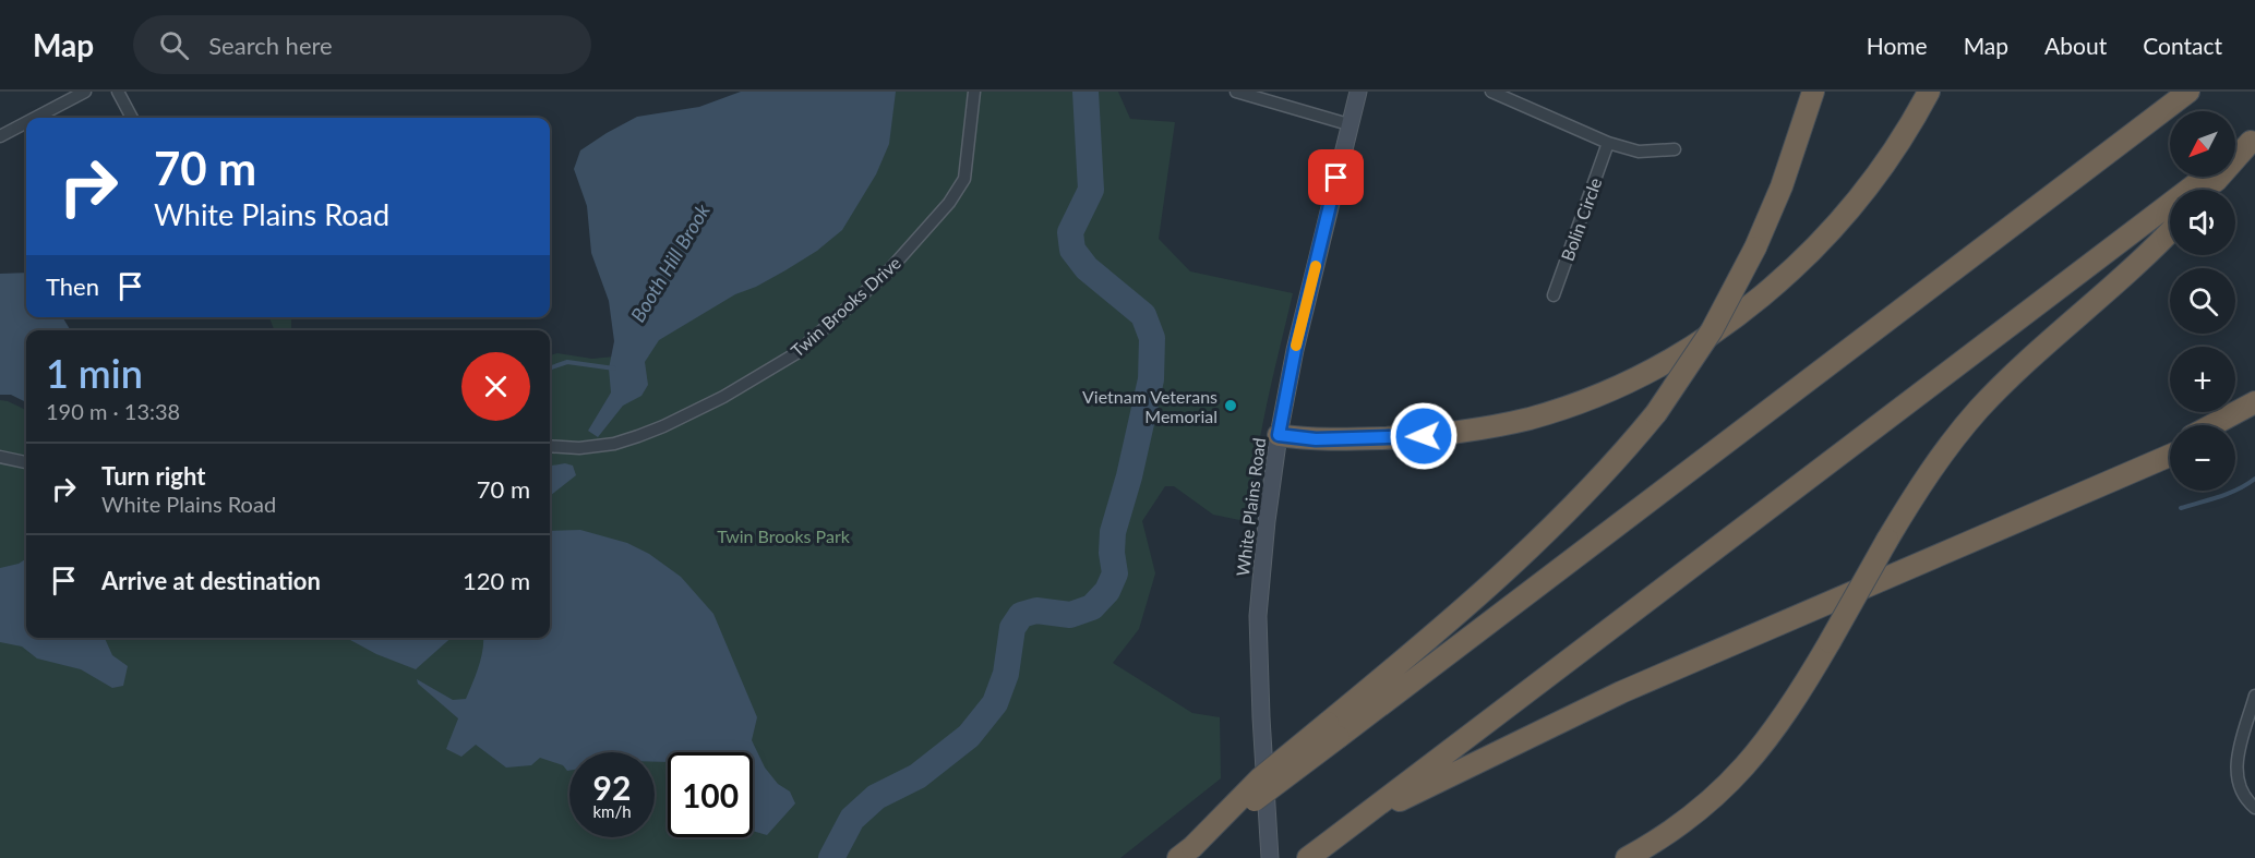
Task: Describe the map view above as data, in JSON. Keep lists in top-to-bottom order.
{
  "streets": {
    "main road": ["White Plains Road"],
    "street": ["Bolin Circle", "Twin Brooks Drive"]
  },
  "water": ["Booth Hill Brook"],
  "parks": ["Twin Brooks Park"],
  "places": ["Vietnam Veterans Memorial"],
  "north": "bottom left",
  "page": {
    "header": "Map",
    "search": "Search here",
    "nav": [
      "Home",
      "Map",
      "About",
      "Contact"
    ],
    "map_buttons": ["+", "−"],
    "turn": ["70 m", "White Plains Road"],
    "then": "Then",
    "heading": ["1 min", "190 m · 13:38"],
    "list": [
      {
        "name": "Turn right",
        "note": "White Plains Road",
        "value": "70 m"
      },
      {
        "name": "Arrive at destination",
        "value": "120 m"
      }
    ],
    "speed": "92 km/h",
    "limit": "100"
  }
}
